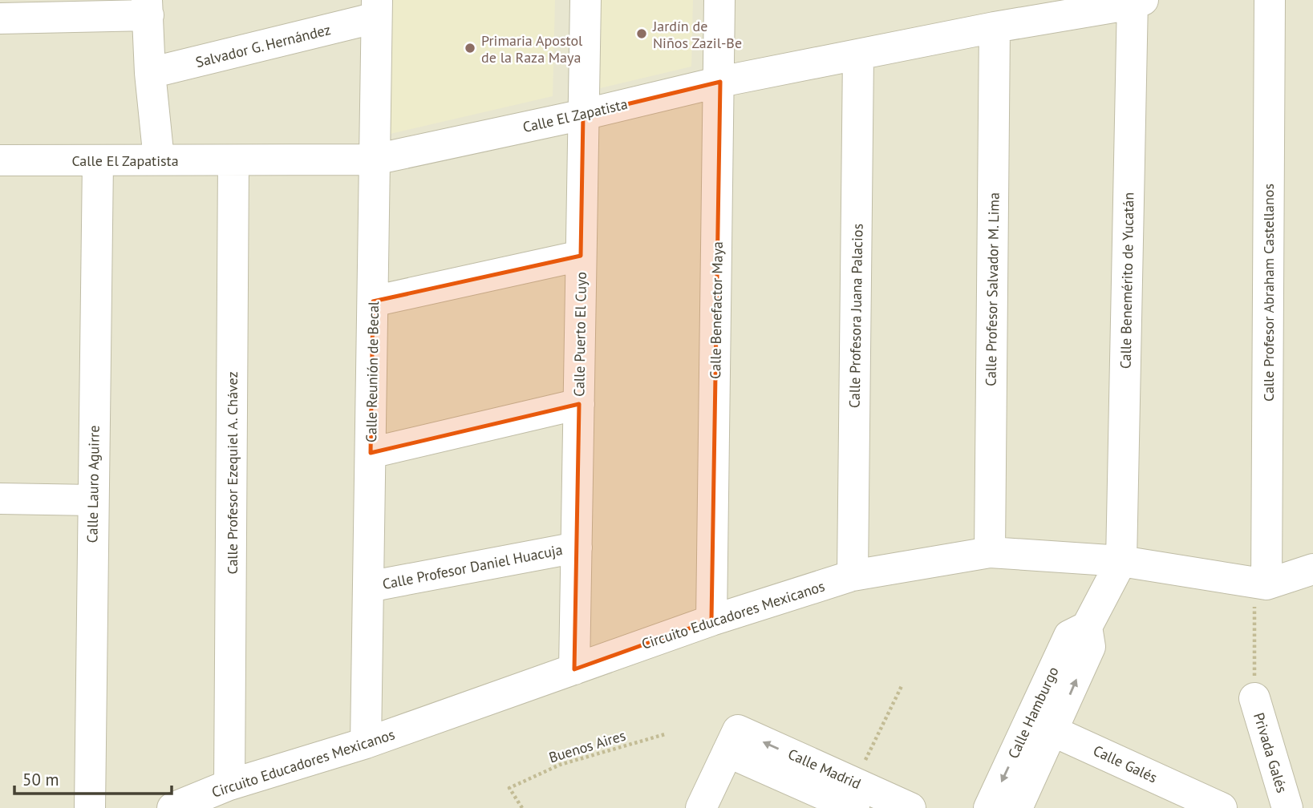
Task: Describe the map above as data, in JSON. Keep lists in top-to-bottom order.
{
  "streets": {
    "street": [
      "Salvador G. Hernández",
      "Calle El Zapatista",
      "Calle Benemérito de Yucatán",
      "Calle Profesor Salvador M. Lima",
      "Calle Profesor Abraham Castellanos",
      "Calle Benefactor Maya",
      "Calle Profesora Juana Palacios",
      "Calle Puerto El Cuyo",
      "Calle Reunión de Becal",
      "Calle Profesor Ezequiel A. Chávez",
      "Calle Lauro Aguirre",
      "Calle Profesor Daniel Huacuja",
      "Circuito Educadores Mexicanos",
      "Calle Hamburgo",
      "Privada Galés",
      "Calle Galés",
      "Calle Madrid"
    ],
    "path": ["Buenos Aires"]
  },
  "crossings": [
    ["Salvador G. Hernández", "Calle Reunión de Becal"],
    ["Calle El Zapatista", "Calle Benemérito de Yucatán"],
    ["Calle El Zapatista", "Calle Profesor Salvador M. Lima"],
    ["Calle El Zapatista", "Calle Benefactor Maya"],
    ["Calle El Zapatista", "Calle Profesora Juana Palacios"],
    ["Calle El Zapatista", "Calle Puerto El Cuyo"],
    ["Calle El Zapatista", "Calle Reunión de Becal"],
    ["Calle El Zapatista", "Calle Profesor Ezequiel A. Chávez"],
    ["Calle El Zapatista", "Calle Lauro Aguirre"],
    ["Calle Benemérito de Yucatán", "Circuito Educadores Mexicanos"],
    ["Calle Benemérito de Yucatán", "Calle Hamburgo"],
    ["Calle Profesor Salvador M. Lima", "Circuito Educadores Mexicanos"],
    ["Calle Profesor Abraham Castellanos", "Circuito Educadores Mexicanos"],
    ["Calle Benefactor Maya", "Circuito Educadores Mexicanos"],
    ["Calle Profesora Juana Palacios", "Circuito Educadores Mexicanos"],
    ["Calle Puerto El Cuyo", "Calle Profesor Daniel Huacuja"],
    ["Calle Puerto El Cuyo", "Circuito Educadores Mexicanos"],
    ["Calle Reunión de Becal", "Calle Profesor Daniel Huacuja"],
    ["Calle Reunión de Becal", "Circuito Educadores Mexicanos"],
    ["Calle Profesor Ezequiel A. Chávez", "Circuito Educadores Mexicanos"],
    ["Circuito Educadores Mexicanos", "Calle Hamburgo"],
    ["Calle Hamburgo", "Calle Galés"]
  ],
  "places": ["Jardín de Niños Zazil-Be", "Primaria Apostol de la Raza Maya"],
  "scale_bar": "50 m"
}
